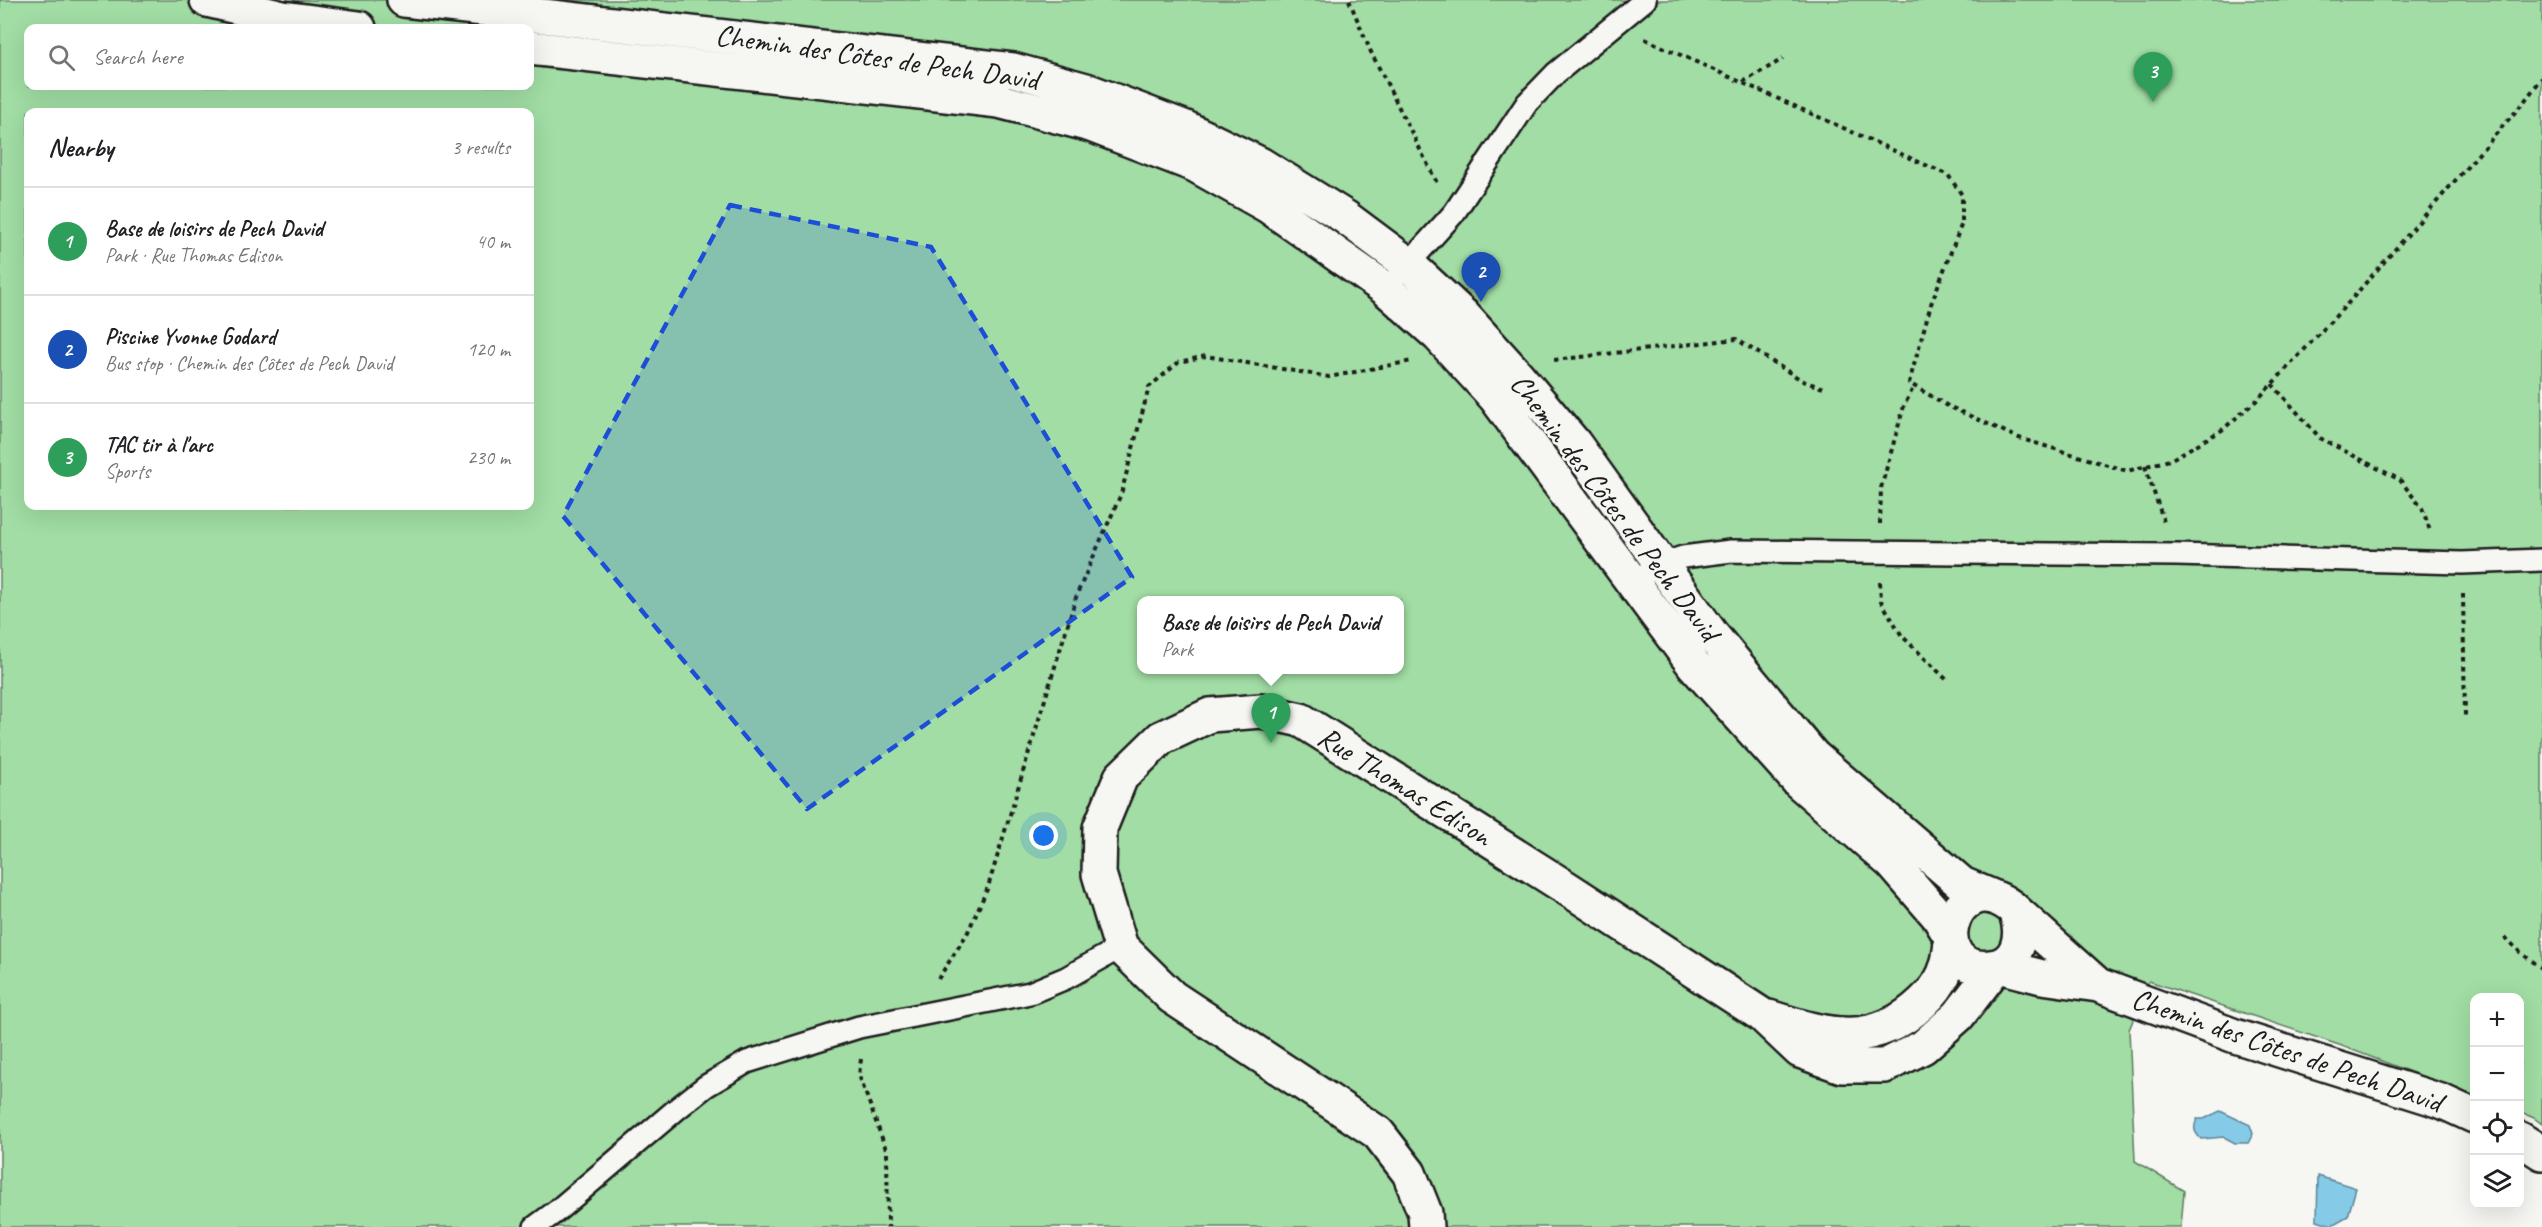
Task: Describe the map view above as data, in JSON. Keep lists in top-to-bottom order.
{
  "streets": {
    "street": ["Chemin des Côtes de Pech David", "Rue Thomas Edison"]
  },
  "crossings": [
    ["Chemin des Côtes de Pech David", "Rue Thomas Edison"]
  ],
  "page": {
    "search": "Search here",
    "pins": ["3", "2", "1"],
    "heading": ["Nearby", "3 results"],
    "list": [
      {
        "mark": "1",
        "name": "Base de loisirs de Pech David",
        "note": "Park · Rue Thomas Edison",
        "value": "40 m"
      },
      {
        "mark": "2",
        "name": "Piscine Yvonne Godard",
        "note": "Bus stop · Chemin des Côtes de Pech David",
        "value": "120 m"
      },
      {
        "mark": "3",
        "name": "TAC tir à l'arc",
        "note": "Sports",
        "value": "230 m"
      }
    ],
    "popup": ["Base de loisirs de Pech David", "Park"],
    "map_buttons": ["+", "−"]
  }
}
